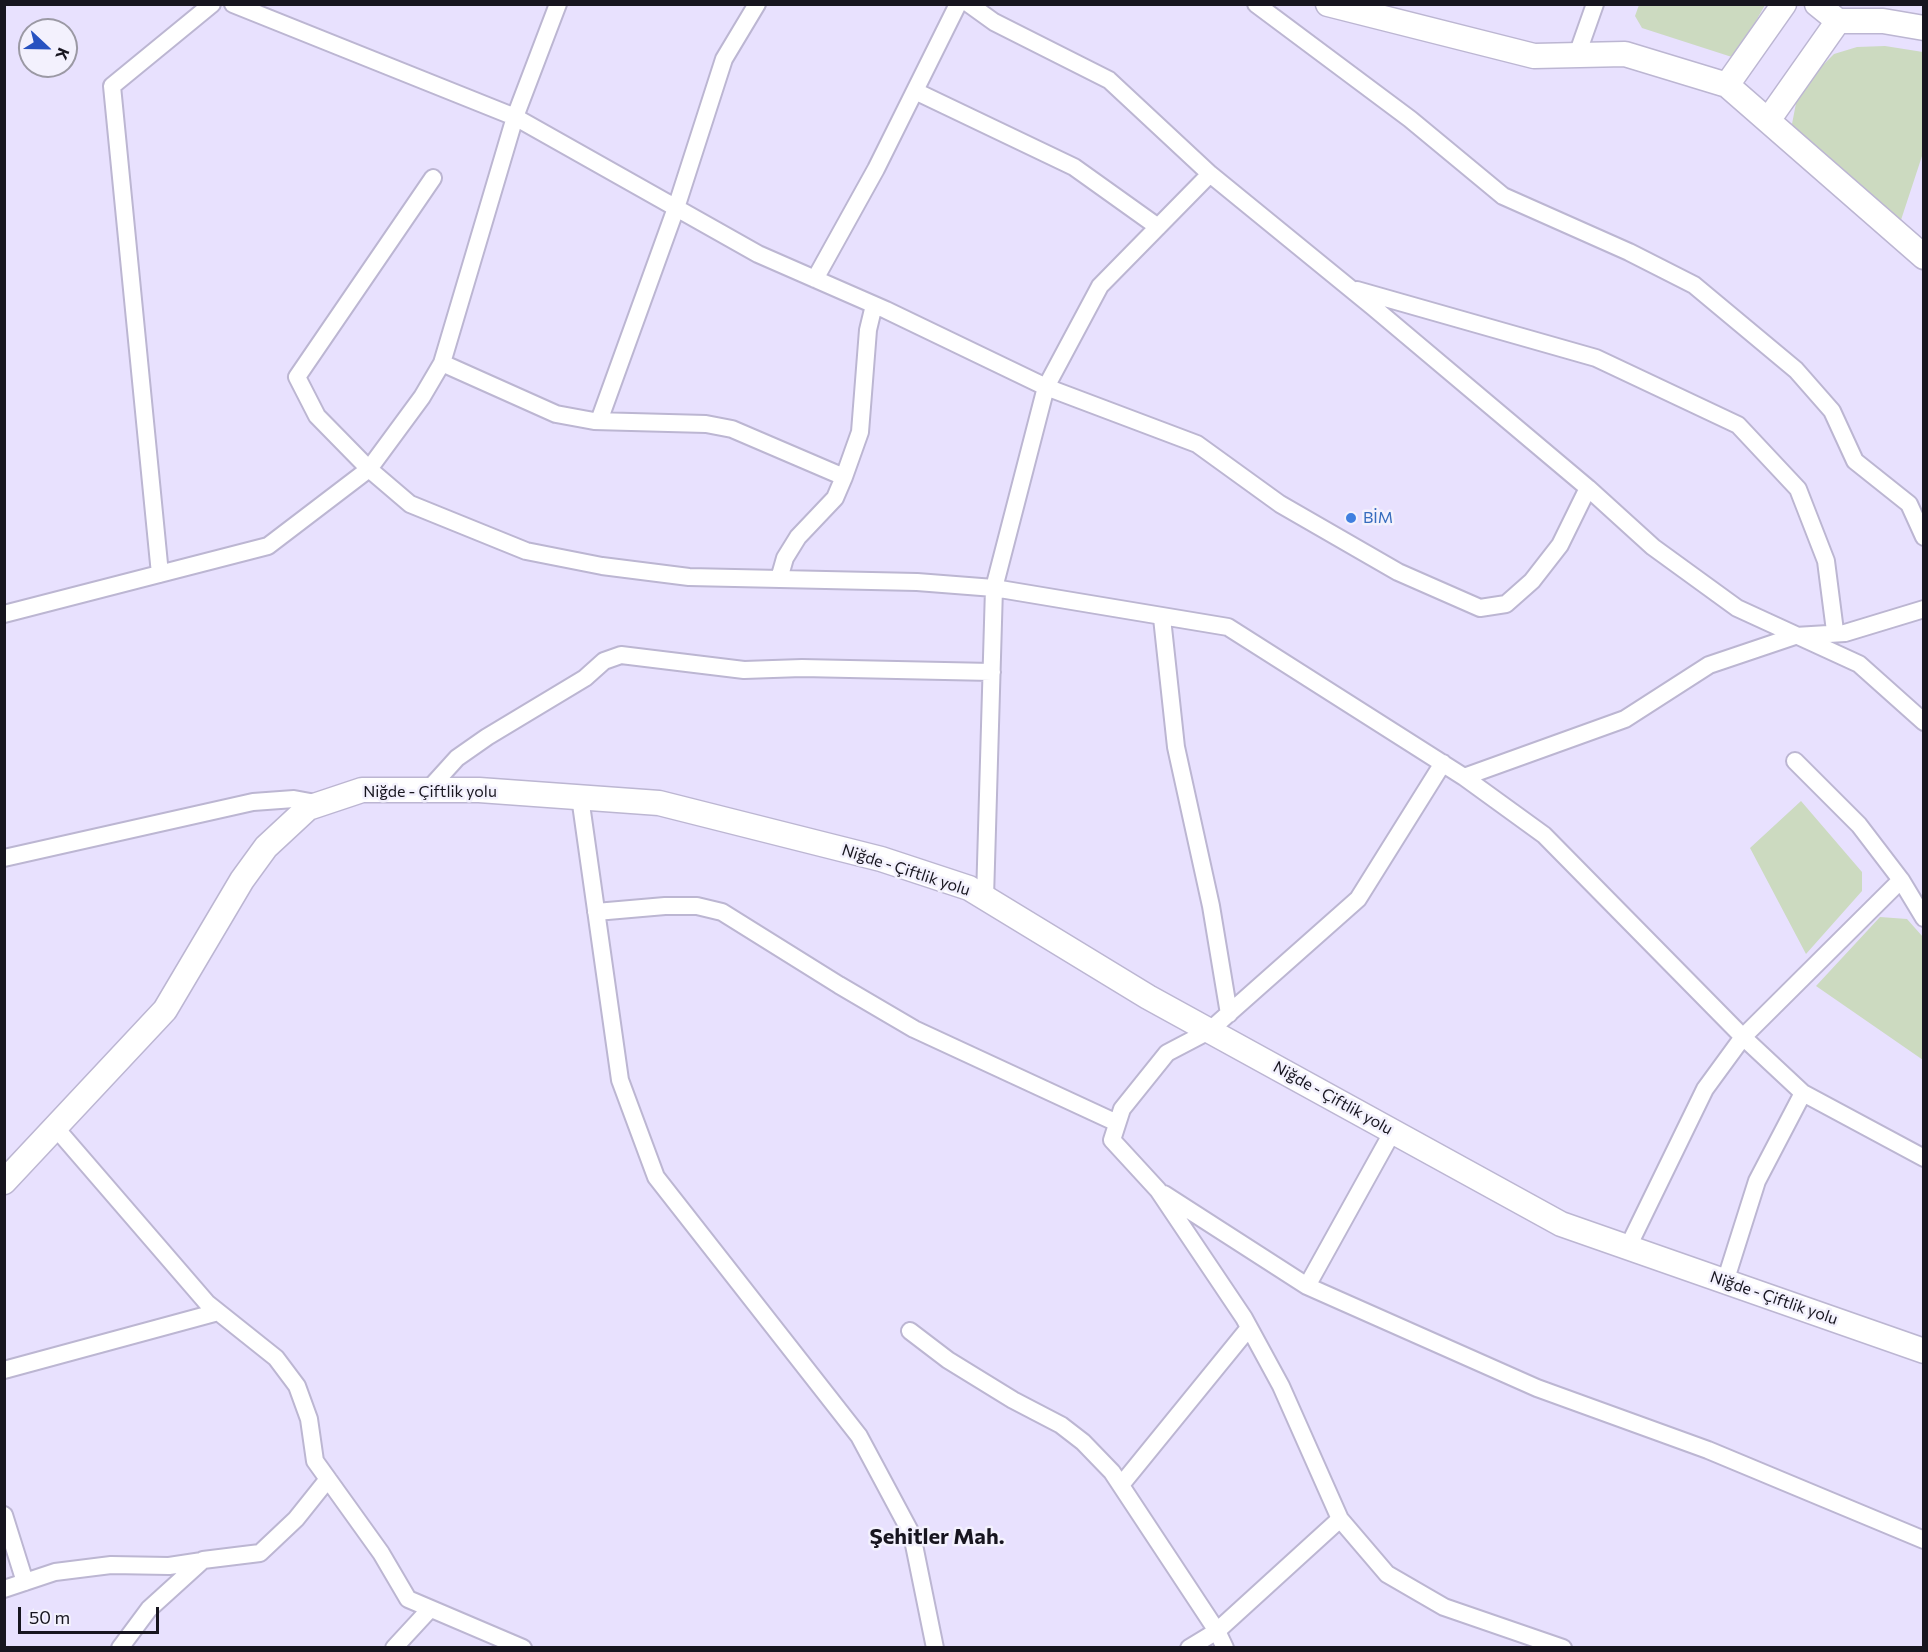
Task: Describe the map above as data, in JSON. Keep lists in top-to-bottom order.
{
  "streets": {
    "main road": ["Niğde - Çiftlik yolu"]
  },
  "districts": ["Şehitler Mah."],
  "places": ["BİM"],
  "scale_bar": "50 m",
  "north": "right"
}
